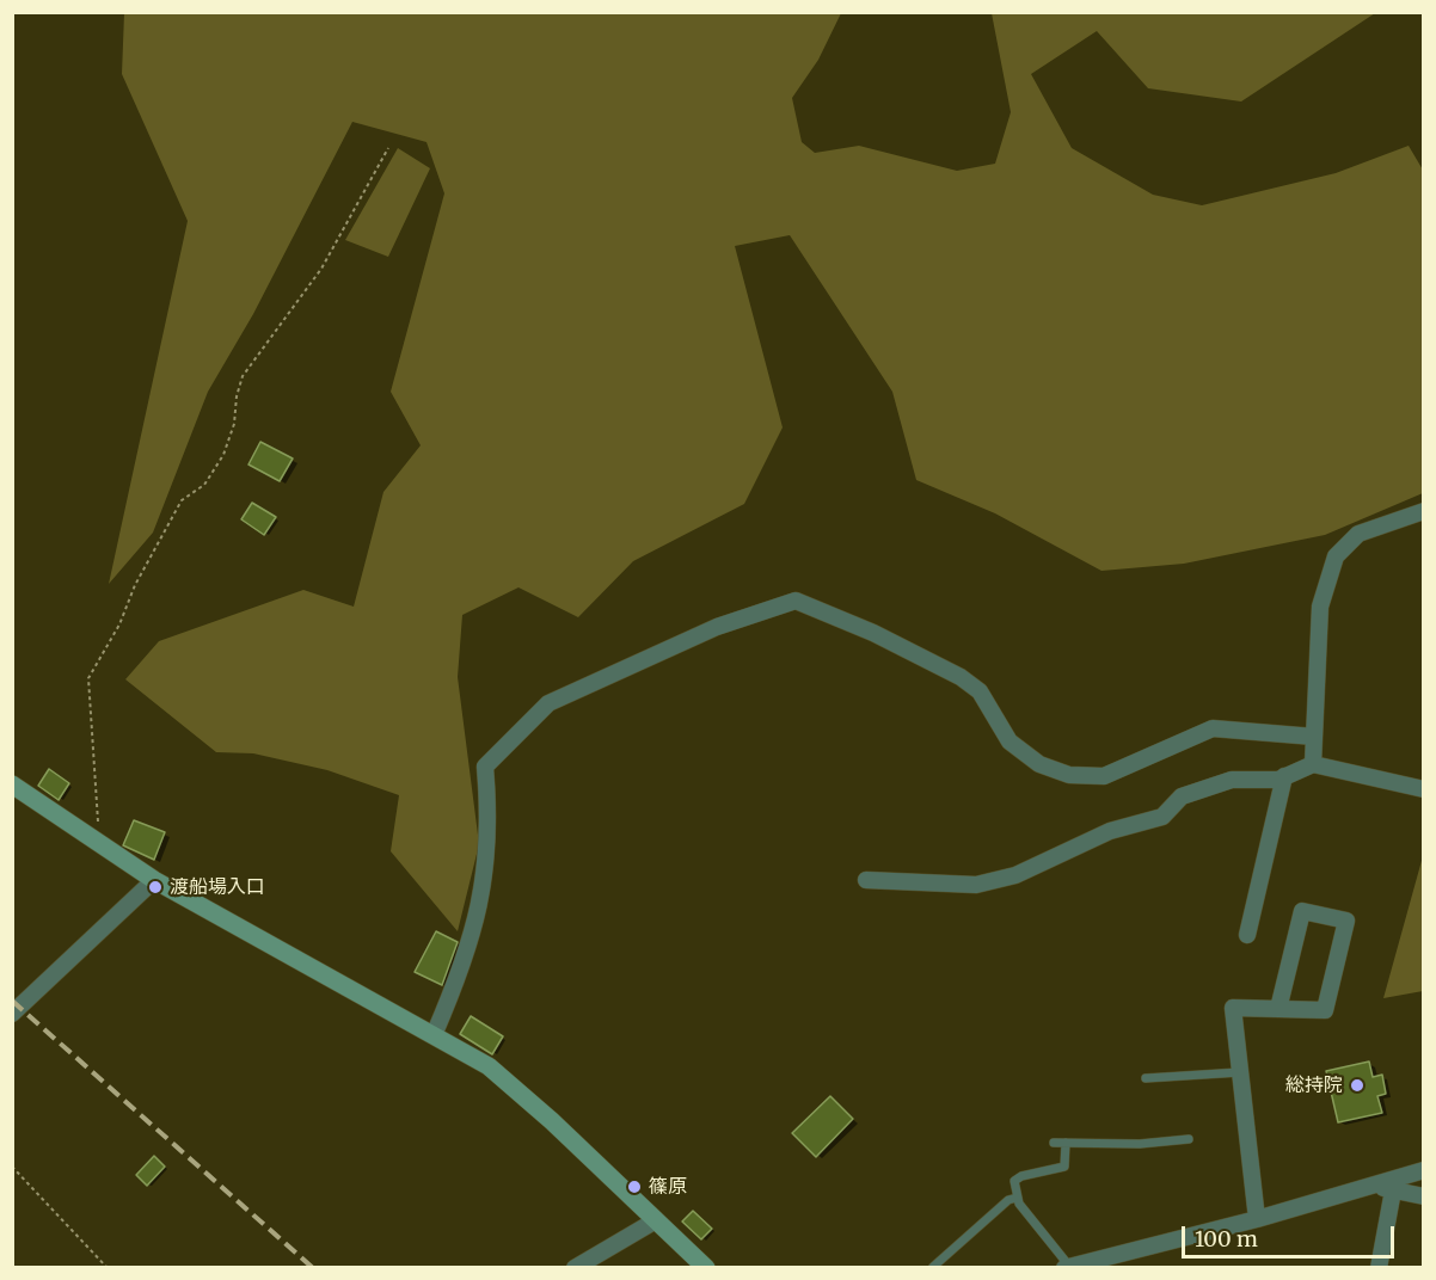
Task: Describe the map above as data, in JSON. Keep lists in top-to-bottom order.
{
  "places": ["渡船場入口", "総持院", "篠原"],
  "scale_bar": "100 m"
}
